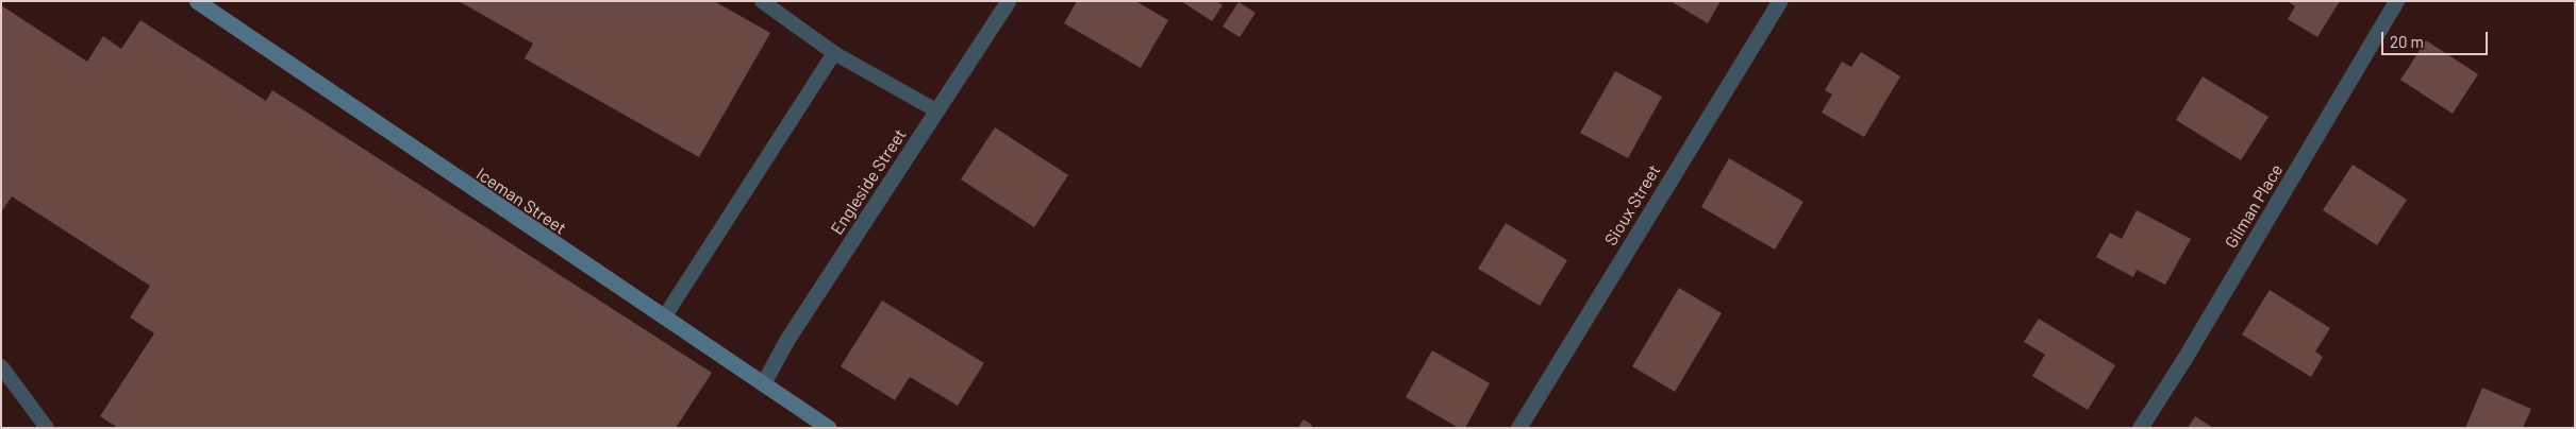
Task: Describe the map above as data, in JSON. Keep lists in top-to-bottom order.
{
  "streets": {
    "main road": ["Iceman Street"],
    "street": ["Engleside Street", "Sioux Street", "Gilman Place"]
  },
  "crossings": [
    ["Engleside Street", "Iceman Street"]
  ],
  "scale_bar": "20 m"
}
